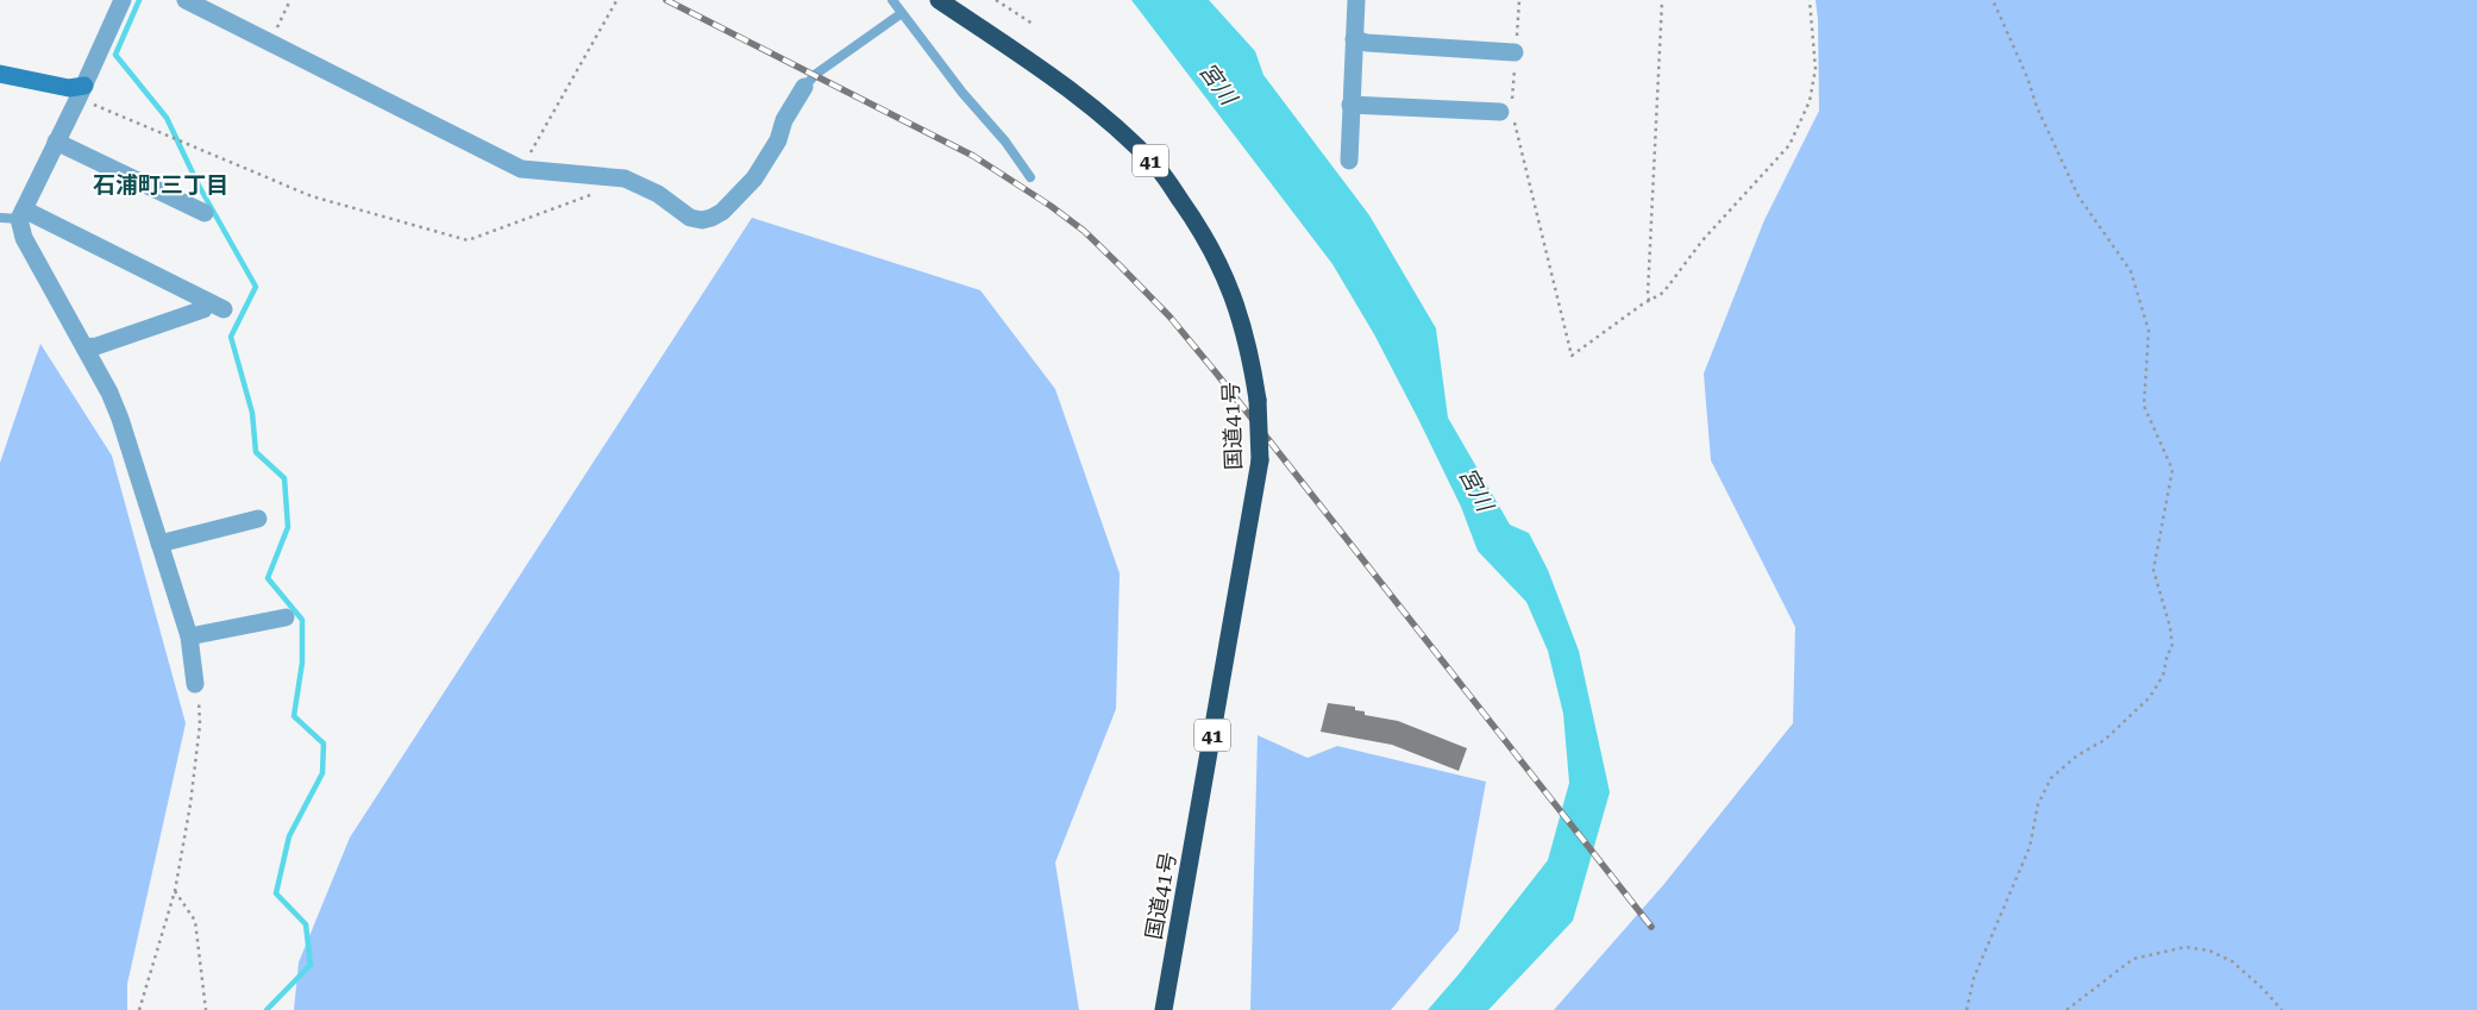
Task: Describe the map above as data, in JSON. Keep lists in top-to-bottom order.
{
  "streets": {
    "highway": ["41", "国道41号"]
  },
  "districts": ["石浦町三丁目"],
  "water": ["宮川"]
}
